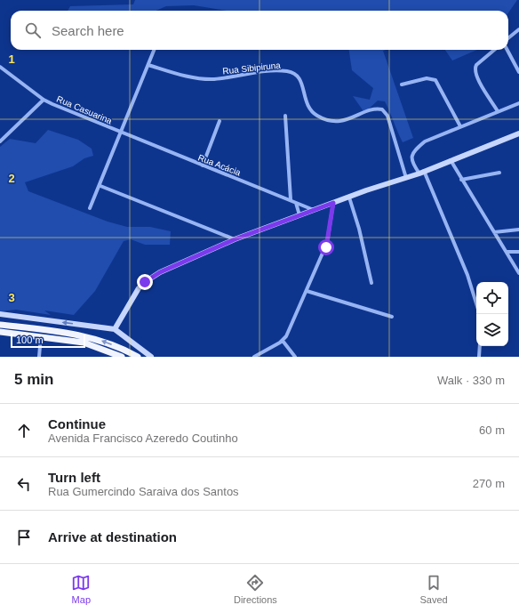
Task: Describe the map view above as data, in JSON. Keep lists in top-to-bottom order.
{
  "streets": {
    "street": ["Rua Sibipiruna", "Rua Casuarina", "Rua Acácia"]
  },
  "crossings": [
    ["Rua Casuarina", "Rua Acácia"]
  ],
  "scale_bar": "100 m",
  "page": {
    "search": "Search here",
    "scale": "100 m",
    "heading": ["5 min", "Walk · 330 m"],
    "list": [
      ["Continue", "Avenida Francisco Azeredo Coutinho", "60 m"],
      ["Turn left", "Rua Gumercindo Saraiva dos Santos", "270 m"],
      "Arrive at destination"
    ],
    "nav": ["Map", "Directions", "Saved"]
  },
  "grid": {
    "rows": ["1", "2", "3"]
  }
}
